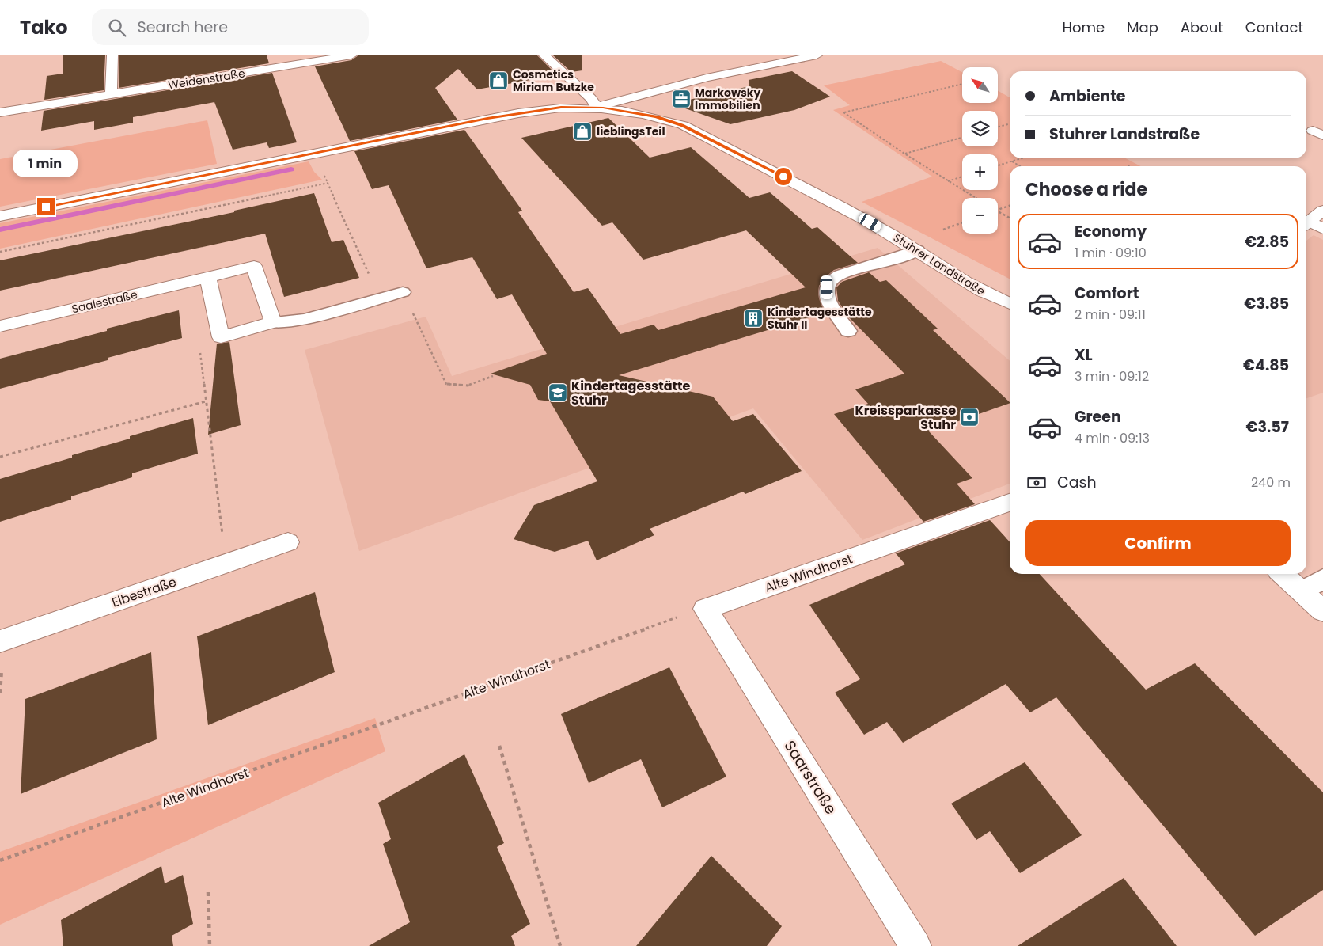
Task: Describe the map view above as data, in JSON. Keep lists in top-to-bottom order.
{
  "streets": {
    "street": [
      "Weidenstraße",
      "Stuhrer Landstraße",
      "Saalestraße",
      "Alte Windhorst",
      "Elbestraße",
      "Saarstraße"
    ]
  },
  "crossings": [
    ["Alte Windhorst", "Saarstraße"]
  ],
  "places": {
    "shop": ["Cosmetics Miriam Butzke", "lieblingsTeil"],
    "office": ["Markowsky Immobilien"],
    "building": ["Kindertagesstätte Stuhr II"],
    "school or university": ["Kindertagesstätte Stuhr"],
    "bank": ["Kreissparkasse Stuhr"]
  },
  "north": "top left",
  "page": {
    "header": "Tako",
    "search": "Search here",
    "nav": [
      "Home",
      "Map",
      "About",
      "Contact"
    ],
    "map_buttons": ["+", "−"],
    "banner": ["Ambiente", "Stuhrer Landstraße"],
    "bubble": "1 min",
    "heading": "Choose a ride",
    "list": [
      {
        "name": "Economy",
        "note": "1 min · 09:10",
        "value": "€2.85"
      },
      {
        "name": "Comfort",
        "note": "2 min · 09:11",
        "value": "€3.85"
      },
      {
        "name": "XL",
        "note": "3 min · 09:12",
        "value": "€4.85"
      },
      {
        "name": "Green",
        "note": "4 min · 09:13",
        "value": "€3.57"
      }
    ],
    "pay": ["Cash", "240 m"],
    "buttons": "Confirm"
  }
}
